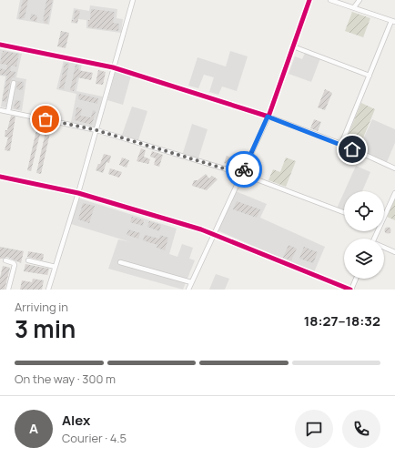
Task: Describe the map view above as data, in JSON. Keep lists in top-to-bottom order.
{
  "page": {
    "heading": ["3 min", "Arriving in", "18:27–18:32"],
    "panel": ["Alex", "Courier · 4.5"],
    "bar": "On the way · 300 m",
    "round": "A"
  }
}
